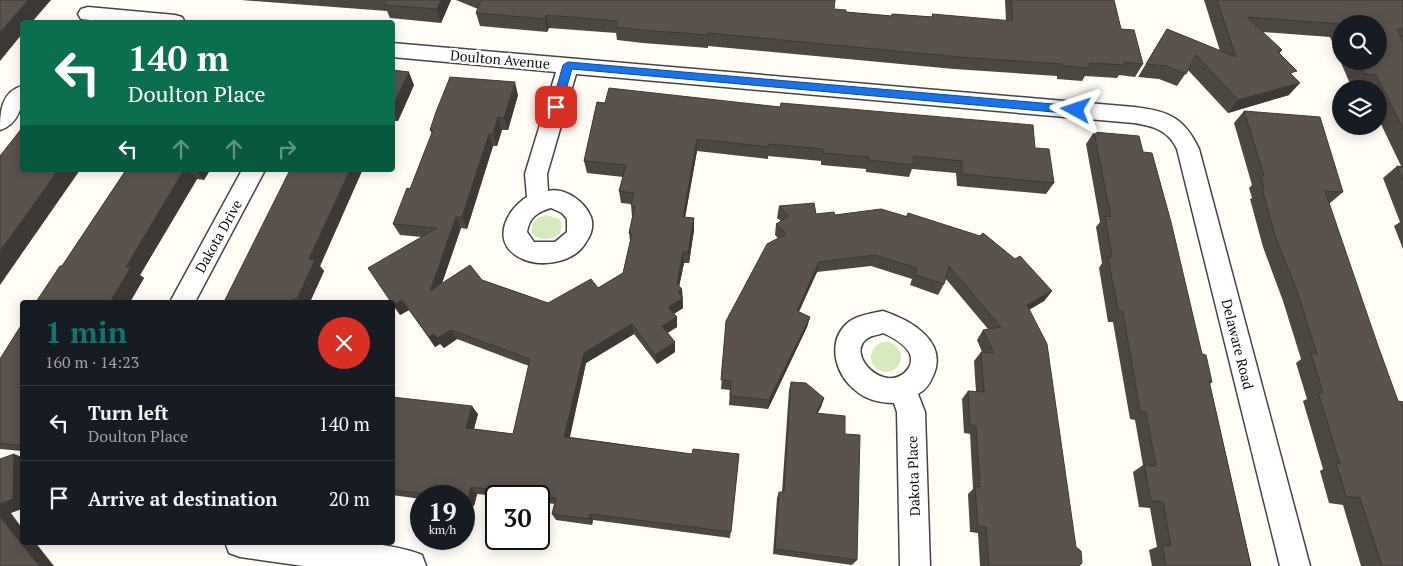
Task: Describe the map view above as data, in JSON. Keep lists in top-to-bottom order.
{
  "streets": {
    "street": [
      "Doulton Avenue",
      "Dakota Drive",
      "Delaware Road",
      "Dakota Place"
    ]
  },
  "crossings": [
    ["Doulton Avenue", "Delaware Road"]
  ],
  "page": {
    "turn": ["140 m", "Doulton Place"],
    "heading": ["1 min", "160 m · 14:23"],
    "list": [
      {
        "name": "Turn left",
        "note": "Doulton Place",
        "value": "140 m"
      },
      {
        "name": "Arrive at destination",
        "value": "20 m"
      }
    ],
    "speed": "19 km/h",
    "limit": "30"
  }
}
